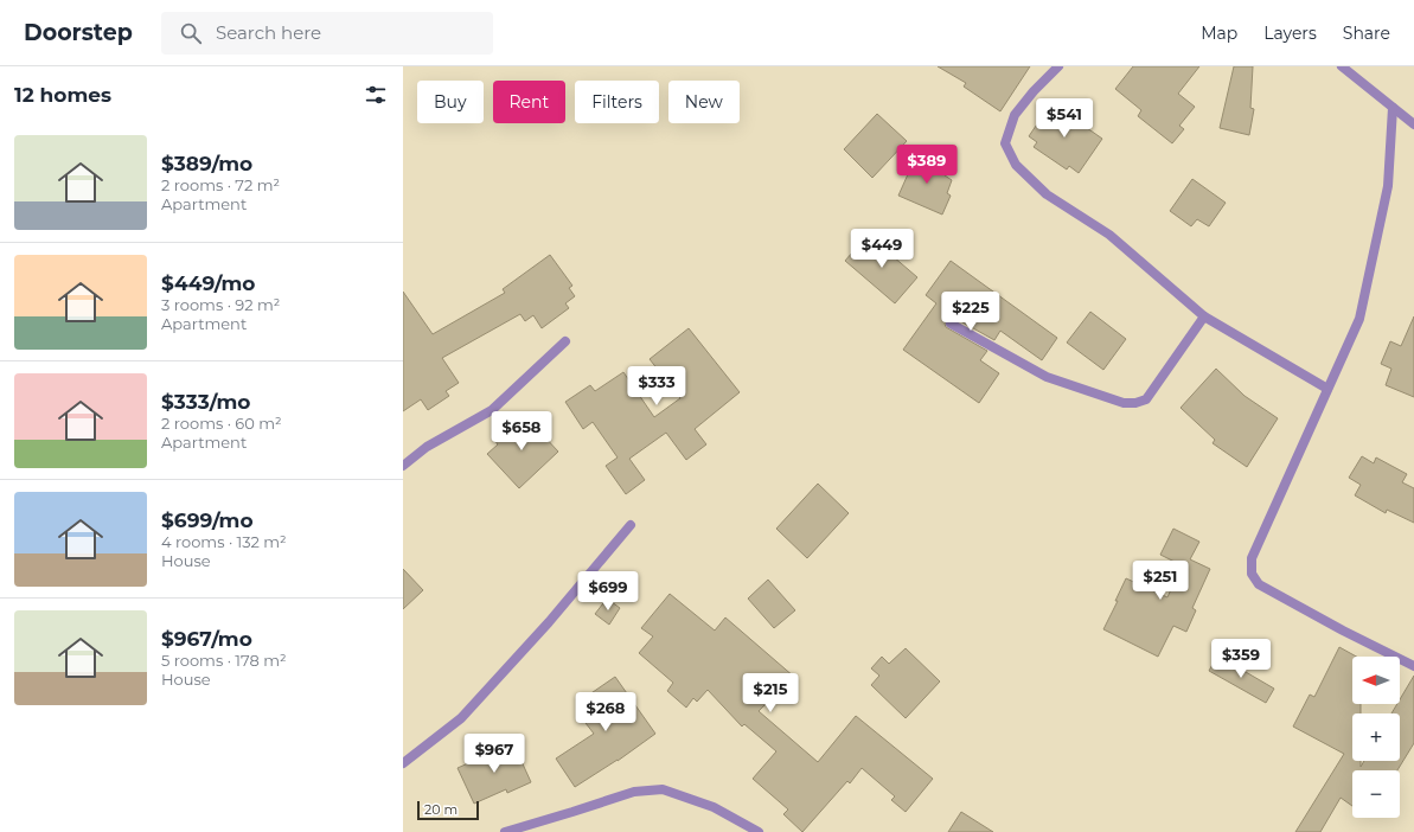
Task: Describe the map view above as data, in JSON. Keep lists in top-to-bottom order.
{
  "scale_bar": "20 m",
  "north": "left",
  "page": {
    "header": "Doorstep",
    "search": "Search here",
    "nav": ["Map", "Layers", "Share"],
    "heading": "12 homes",
    "chip": [
      "Buy",
      "Rent",
      "Filters",
      "New"
    ],
    "price": [
      "$541",
      "$389",
      "$449",
      "$225",
      "$333",
      "$658",
      "$251",
      "$699",
      "$359",
      "$215",
      "$268",
      "$967"
    ],
    "list": [
      {
        "name": "$389/mo",
        "note": "2 rooms · 72 m² · Apartment"
      },
      {
        "name": "$449/mo",
        "note": "3 rooms · 92 m² · Apartment"
      },
      {
        "name": "$333/mo",
        "note": "2 rooms · 60 m² · Apartment"
      },
      {
        "name": "$699/mo",
        "note": "4 rooms · 132 m² · House"
      },
      {
        "name": "$967/mo",
        "note": "5 rooms · 178 m² · House"
      }
    ],
    "map_buttons": ["+", "−"],
    "scale": "20 m"
  }
}
